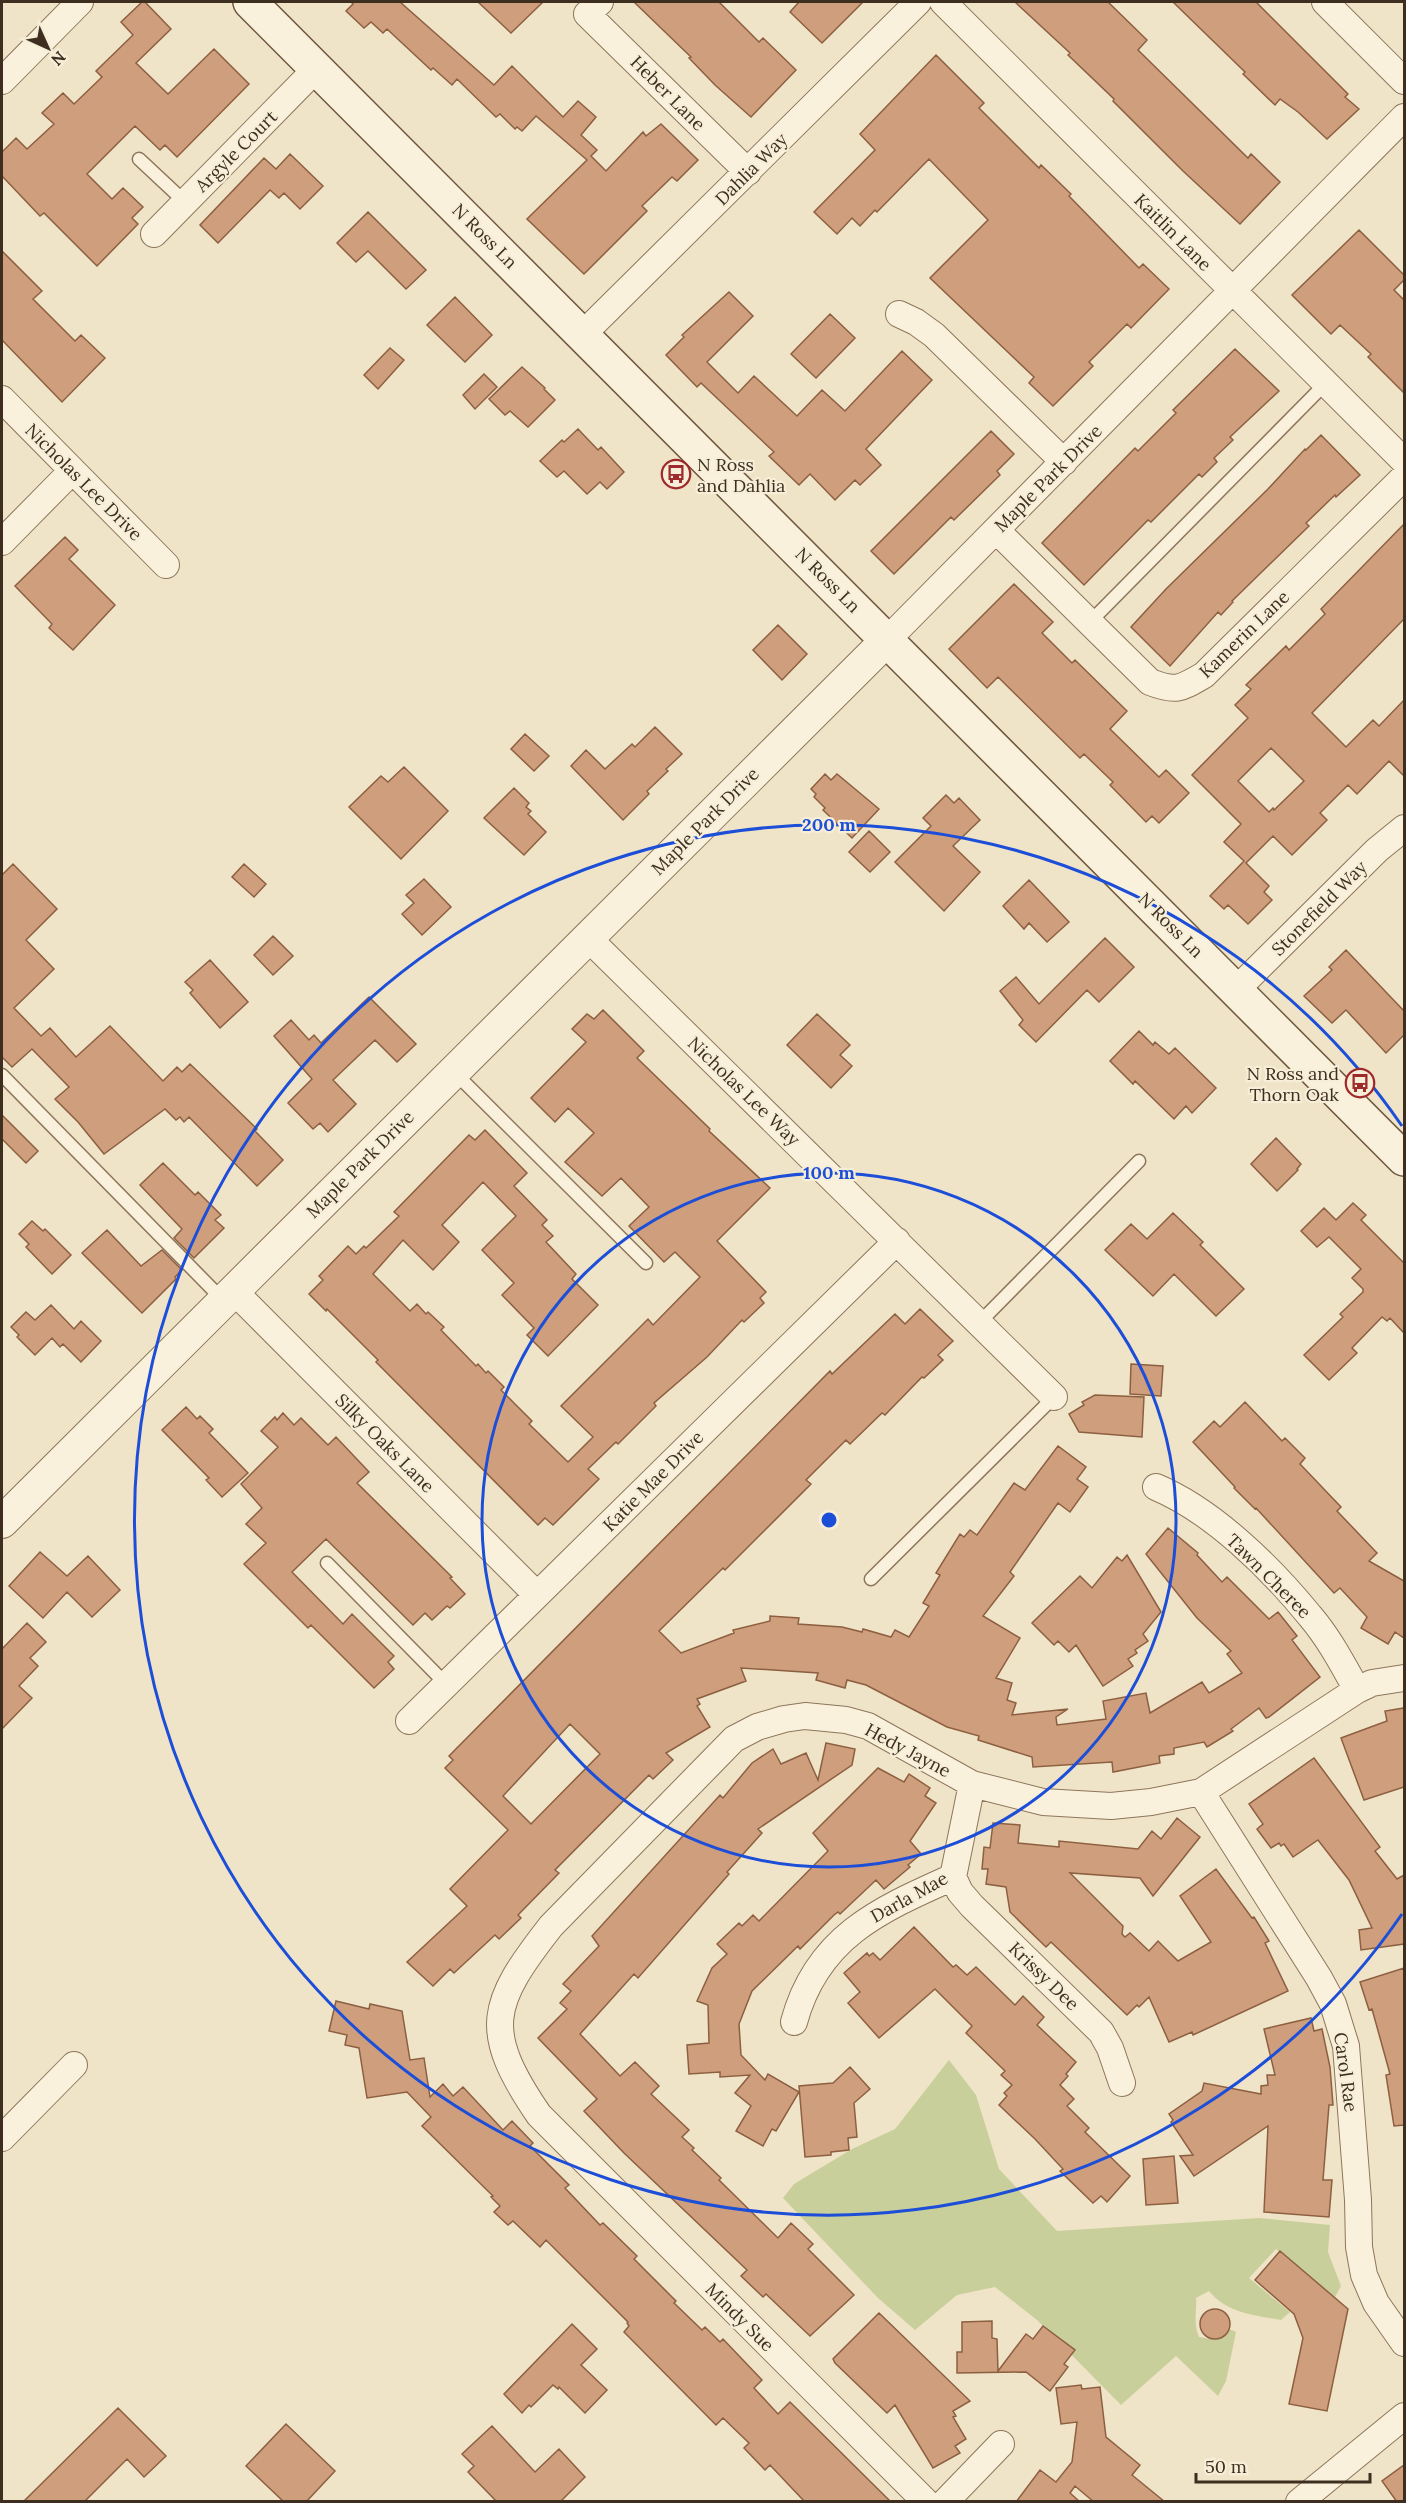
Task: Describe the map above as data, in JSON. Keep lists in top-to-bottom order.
{
  "streets": {
    "main road": ["N Ross Ln"],
    "street": [
      "Heber Lane",
      "Argyle Court",
      "Dahlia Way",
      "Kaitlin Lane",
      "Maple Park Drive",
      "Nicholas Lee Drive",
      "Kamerin Lane",
      "Stonefield Way",
      "Nicholas Lee Way",
      "Silky Oaks Lane",
      "Katie Mae Drive",
      "Tawn Cheree",
      "Hedy Jayne",
      "Darla Mae",
      "Krissy Dee",
      "Carol Rae",
      "Mindy Sue"
    ]
  },
  "crossings": [
    ["Heber Lane", "Dahlia Way"],
    ["Argyle Court", "N Ross Ln"],
    ["Dahlia Way", "N Ross Ln"],
    ["Kaitlin Lane", "Maple Park Drive"],
    ["N Ross Ln", "Maple Park Drive"],
    ["N Ross Ln", "Stonefield Way"],
    ["Maple Park Drive", "Kamerin Lane"],
    ["Maple Park Drive", "Nicholas Lee Way"],
    ["Maple Park Drive", "Silky Oaks Lane"],
    ["Nicholas Lee Way", "Katie Mae Drive"],
    ["Silky Oaks Lane", "Katie Mae Drive"],
    ["Tawn Cheree", "Hedy Jayne"],
    ["Hedy Jayne", "Darla Mae"],
    ["Hedy Jayne", "Carol Rae"],
    ["Hedy Jayne", "Mindy Sue"],
    ["Darla Mae", "Krissy Dee"]
  ],
  "places": {
    "bus stop": ["N Ross and Dahlia", "N Ross and Thorn Oak"]
  },
  "scale_bar": "50 m",
  "north": "bottom right",
  "rings": ["200 m", "100 m"]
}
